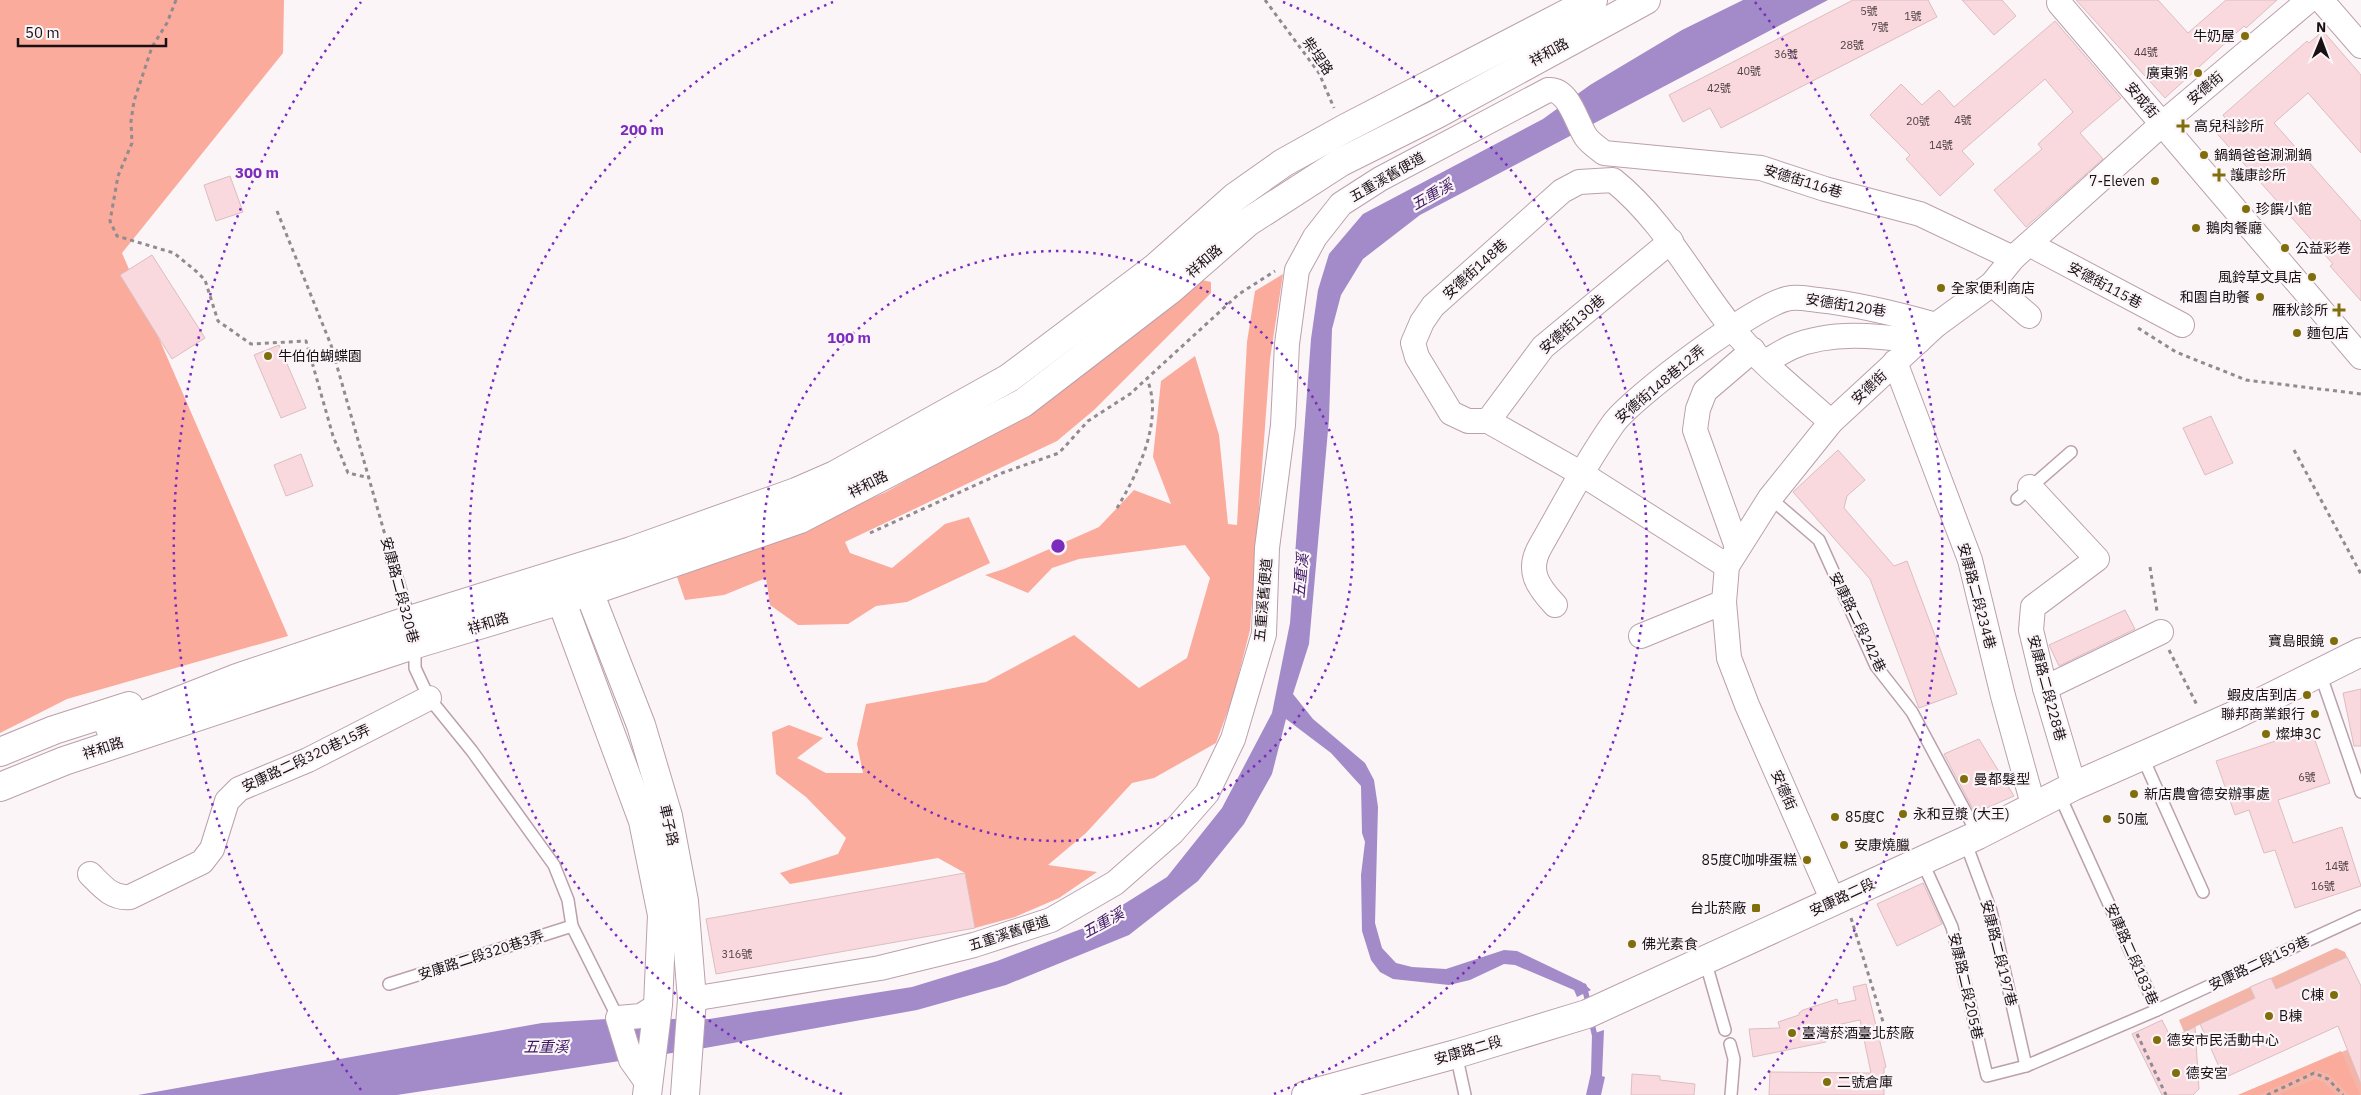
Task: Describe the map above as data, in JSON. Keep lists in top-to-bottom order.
{
  "streets": {
    "main road": ["祥和路", "車子路", "安康路二段"],
    "street": [
      "安德街",
      "安成街",
      "五重溪舊便道",
      "安德街116巷",
      "安德街148巷",
      "安德街115巷",
      "安德街120巷",
      "安德街130巷",
      "安德街148巷12弄",
      "安康路二段320巷",
      "安康路二段234巷",
      "安康路二段228巷",
      "安康路二段320巷15弄"
    ],
    "lane": [
      "安康路二段242巷",
      "安康路二段197巷",
      "安康路二段183巷",
      "安康路二段320巷3弄",
      "安康路二段159巷",
      "安康路二段205巷"
    ],
    "path": ["柴埕路"]
  },
  "crossings": [
    ["祥和路", "柴埕路"],
    ["祥和路", "安康路二段320巷"],
    ["祥和路", "車子路"],
    ["安德街", "安成街"],
    ["安德街", "安德街116巷"],
    ["安德街", "安德街148巷"],
    ["安德街", "安德街115巷"],
    ["安德街", "安德街120巷"],
    ["安德街", "安康路二段234巷"],
    ["安德街", "安康路二段242巷"],
    ["安德街", "安康路二段"],
    ["五重溪舊便道", "安德街116巷"],
    ["五重溪舊便道", "車子路"],
    ["安德街116巷", "安德街115巷"],
    ["安德街148巷", "安德街120巷"],
    ["安德街148巷", "安德街130巷"],
    ["安德街148巷", "安德街148巷12弄"],
    ["安德街120巷", "安德街148巷12弄"],
    ["安康路二段320巷", "安康路二段320巷15弄"],
    ["安康路二段320巷", "車子路"],
    ["安康路二段320巷", "安康路二段320巷3弄"],
    ["安康路二段234巷", "安康路二段"],
    ["安康路二段242巷", "安康路二段"],
    ["安康路二段242巷", "安康路二段197巷"],
    ["安康路二段228巷", "安康路二段"],
    ["安康路二段228巷", "安康路二段183巷"],
    ["安康路二段", "安康路二段197巷"],
    ["安康路二段", "安康路二段183巷"],
    ["安康路二段", "安康路二段205巷"],
    ["安康路二段197巷", "安康路二段183巷"],
    ["安康路二段197巷", "安康路二段205巷"],
    ["安康路二段183巷", "安康路二段159巷"],
    ["安康路二段183巷", "安康路二段205巷"]
  ],
  "water": ["五重溪"],
  "places": {
    "other": [
      "牛奶屋",
      "廣東粥",
      "鍋鍋爸爸涮涮鍋",
      "7-Eleven",
      "珍饌小館",
      "鵝肉餐廳",
      "公益彩卷",
      "風鈴草文具店",
      "全家便利商店",
      "和園自助餐",
      "麵包店",
      "牛伯伯蝴蝶園",
      "寶島眼鏡",
      "蝦皮店到店",
      "聯邦商業銀行",
      "燦坤3C",
      "曼都髮型",
      "新店農會德安辦事處",
      "永和豆漿 (大王)",
      "85度C",
      "50嵐",
      "安康燒臘",
      "85度C咖啡蛋糕",
      "佛光素食",
      "C棟",
      "B棟",
      "臺灣菸酒臺北菸廠",
      "德安市民活動中心",
      "德安宮",
      "二號倉庫"
    ],
    "health": ["高兒科診所", "護康診所", "雁秋診所"],
    "transit": ["台北菸廠"]
  },
  "house_numbers": [
    "5號",
    "1號",
    "7號",
    "28號",
    "44號",
    "36號",
    "40號",
    "42號",
    "4號",
    "20號",
    "14號",
    "6號",
    "14號",
    "16號",
    "316號"
  ],
  "scale_bar": "50 m",
  "north": "top",
  "rings": ["200 m", "300 m", "100 m"]
}
